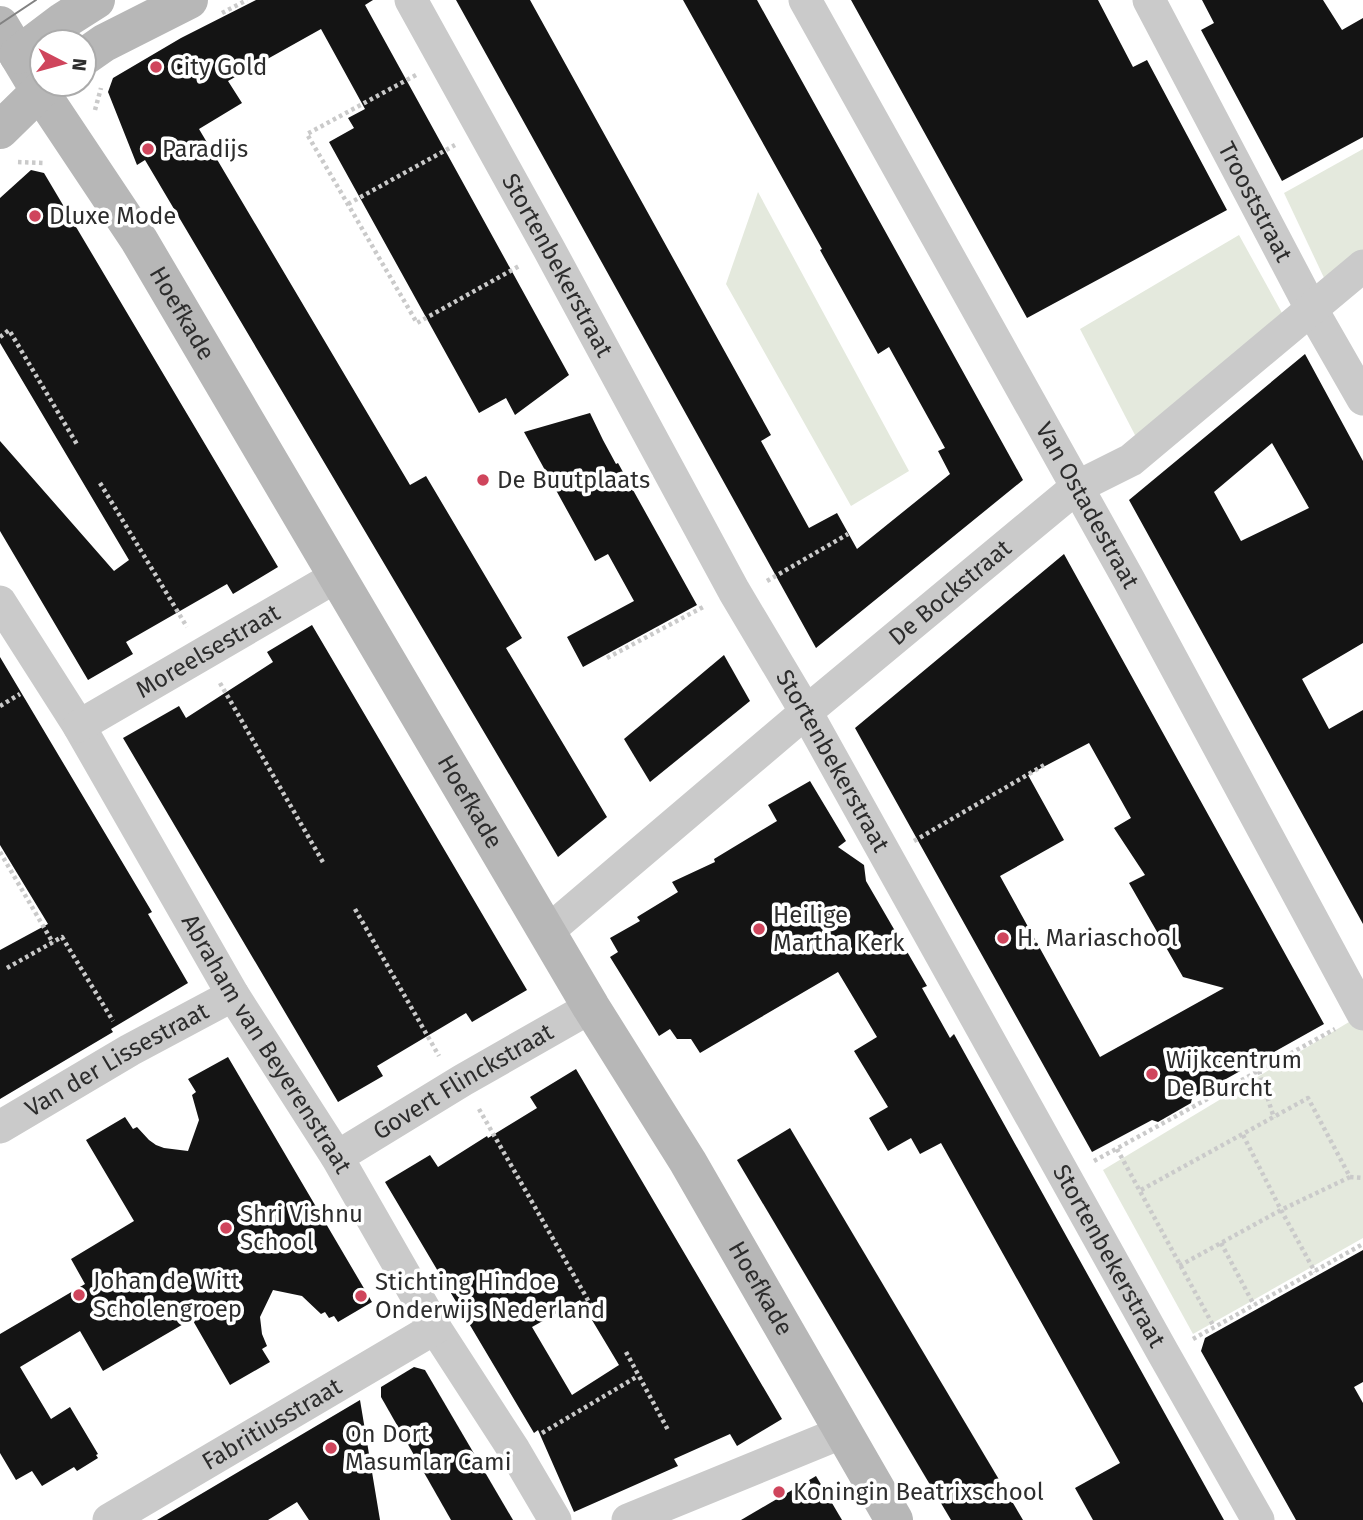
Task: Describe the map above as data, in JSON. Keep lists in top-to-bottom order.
{
  "streets": {
    "street": [
      "Trooststraat",
      "Stortenbekerstraat",
      "Hoefkade",
      "Van Ostadestraat",
      "De Bockstraat",
      "Moreelsestraat",
      "Abraham van Beyerenstraat",
      "Van der Lissestraat",
      "Govert Flinckstraat",
      "Fabritiusstraat"
    ]
  },
  "crossings": [
    ["Trooststraat", "De Bockstraat"],
    ["Stortenbekerstraat", "De Bockstraat"],
    ["Hoefkade", "De Bockstraat"],
    ["Hoefkade", "Moreelsestraat"],
    ["Hoefkade", "Govert Flinckstraat"],
    ["Van Ostadestraat", "De Bockstraat"],
    ["Moreelsestraat", "Abraham van Beyerenstraat"],
    ["Abraham van Beyerenstraat", "Van der Lissestraat"],
    ["Abraham van Beyerenstraat", "Govert Flinckstraat"],
    ["Abraham van Beyerenstraat", "Fabritiusstraat"]
  ],
  "places": [
    "City Gold",
    "Paradijs",
    "Dluxe Mode",
    "De Buutplaats",
    "Heilige Martha Kerk",
    "H. Mariaschool",
    "Wijkcentrum De Burcht",
    "Shri Vishnu School",
    "Johan de Witt Scholengroep",
    "Stichting Hindoe Onderwijs Nederland",
    "On Dort Masumlar Cami",
    "Koningin Beatrixschool"
  ],
  "north": "right"
}
